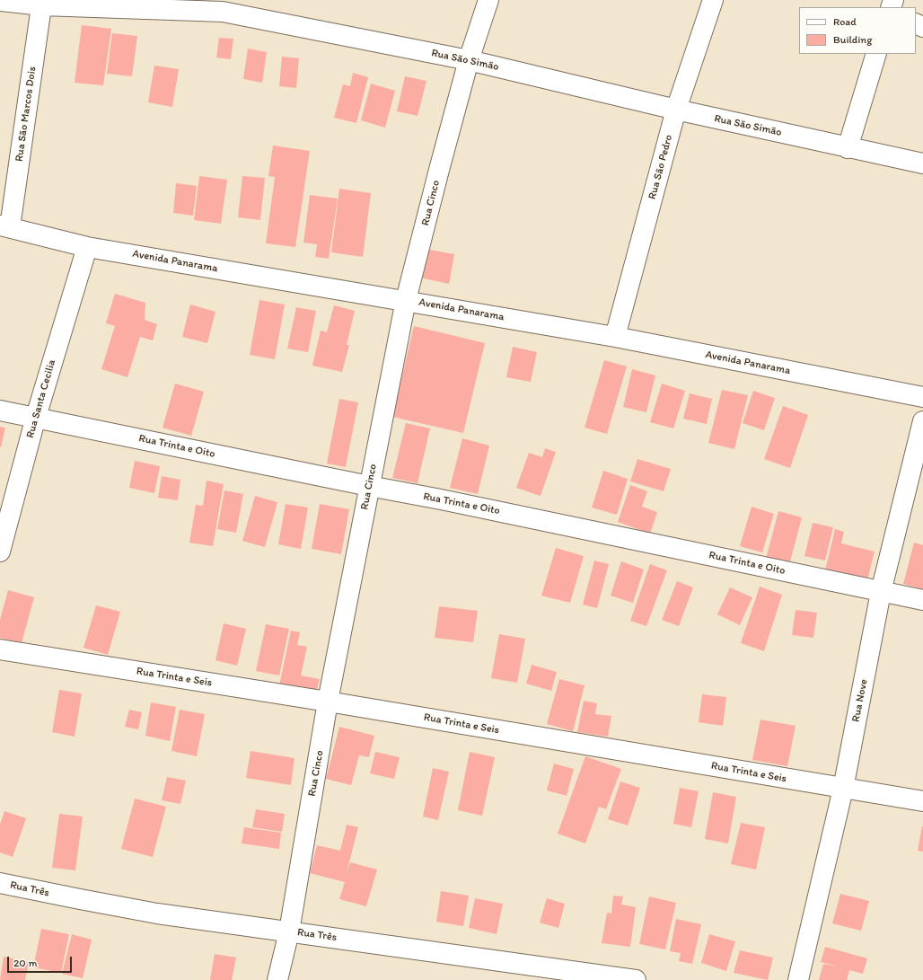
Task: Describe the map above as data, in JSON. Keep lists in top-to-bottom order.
{
  "streets": {
    "street": [
      "Rua São Simão",
      "Rua São Marcos Dois",
      "Rua São Pedro",
      "Rua Cinco",
      "Avenida Panarama",
      "Rua Santa Cecilia",
      "Rua Trinta e Oito",
      "Rua Trinta e Seis",
      "Rua Nove",
      "Rua Três"
    ]
  },
  "crossings": [
    ["Rua São Simão", "Rua São Marcos Dois"],
    ["Rua São Simão", "Rua São Pedro"],
    ["Rua São Simão", "Rua Cinco"],
    ["Rua São Marcos Dois", "Avenida Panarama"],
    ["Rua São Pedro", "Avenida Panarama"],
    ["Rua Cinco", "Avenida Panarama"],
    ["Rua Cinco", "Rua Trinta e Oito"],
    ["Rua Cinco", "Rua Trinta e Seis"],
    ["Rua Cinco", "Rua Três"],
    ["Avenida Panarama", "Rua Santa Cecilia"],
    ["Rua Santa Cecilia", "Rua Trinta e Oito"],
    ["Rua Trinta e Oito", "Rua Nove"],
    ["Rua Trinta e Seis", "Rua Nove"]
  ],
  "legend": ["Road", "Building"],
  "scale_bar": "20 m"
}
